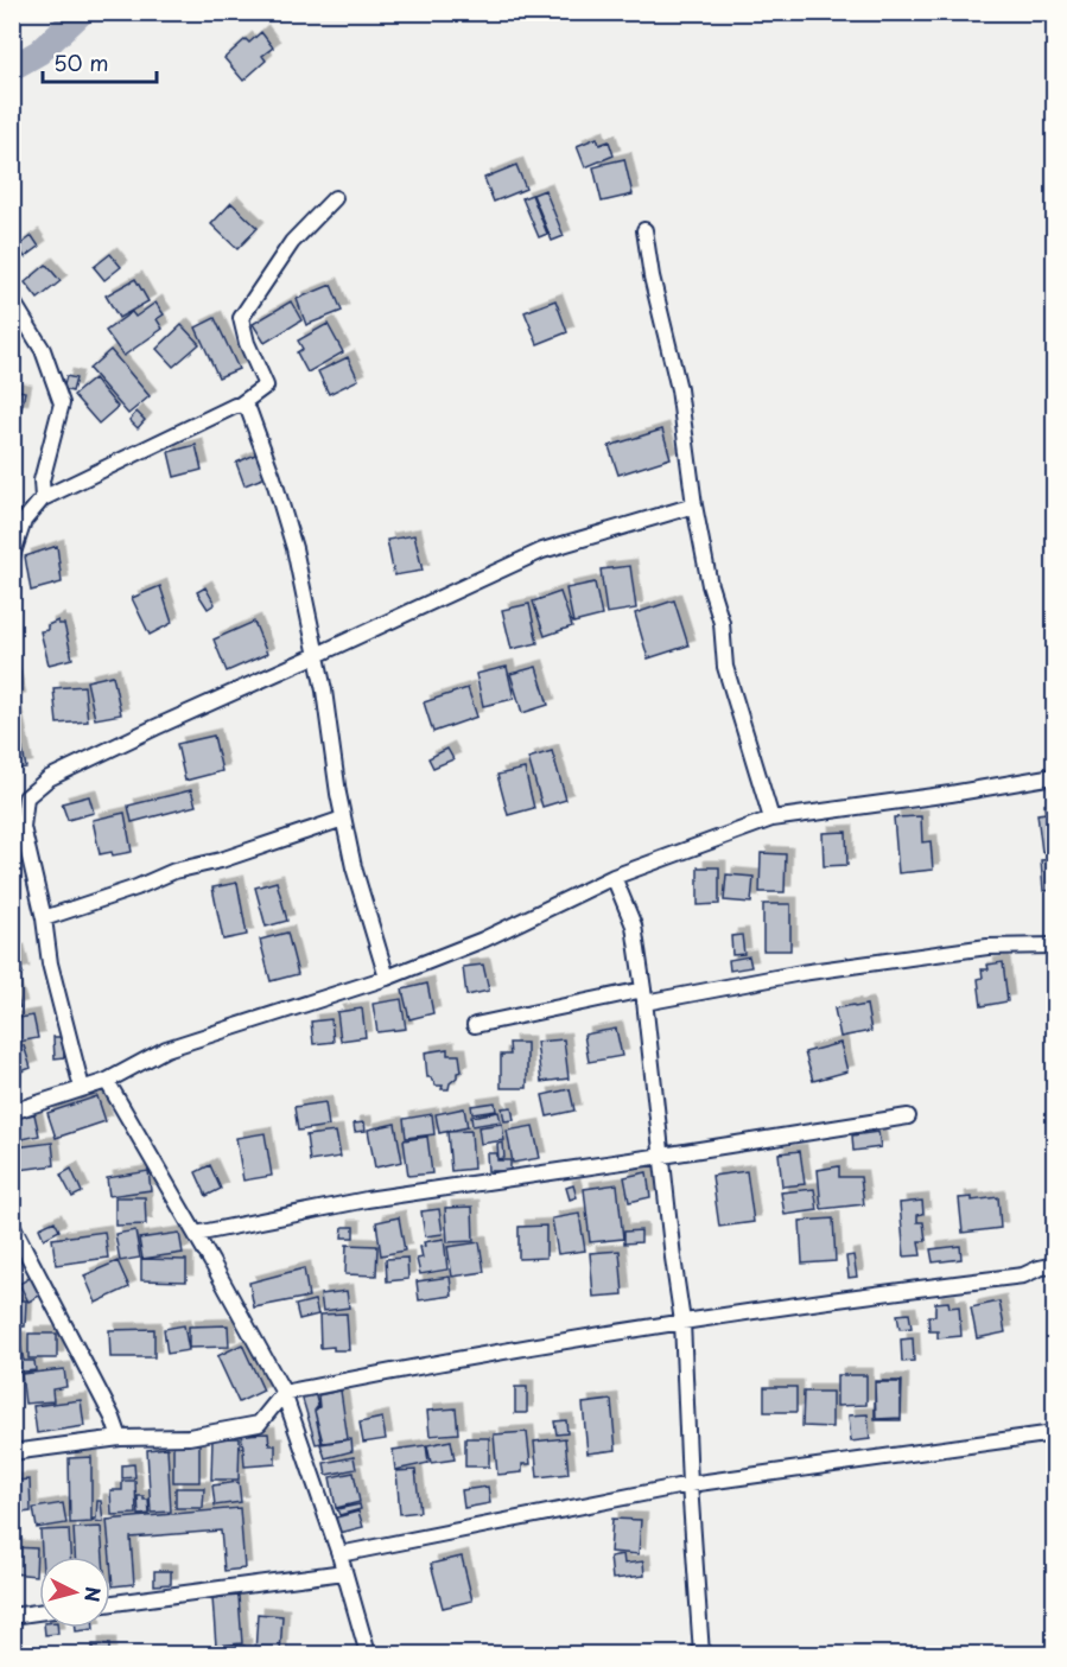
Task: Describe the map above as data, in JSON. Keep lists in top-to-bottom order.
{
  "scale_bar": "50 m",
  "north": "right"
}
